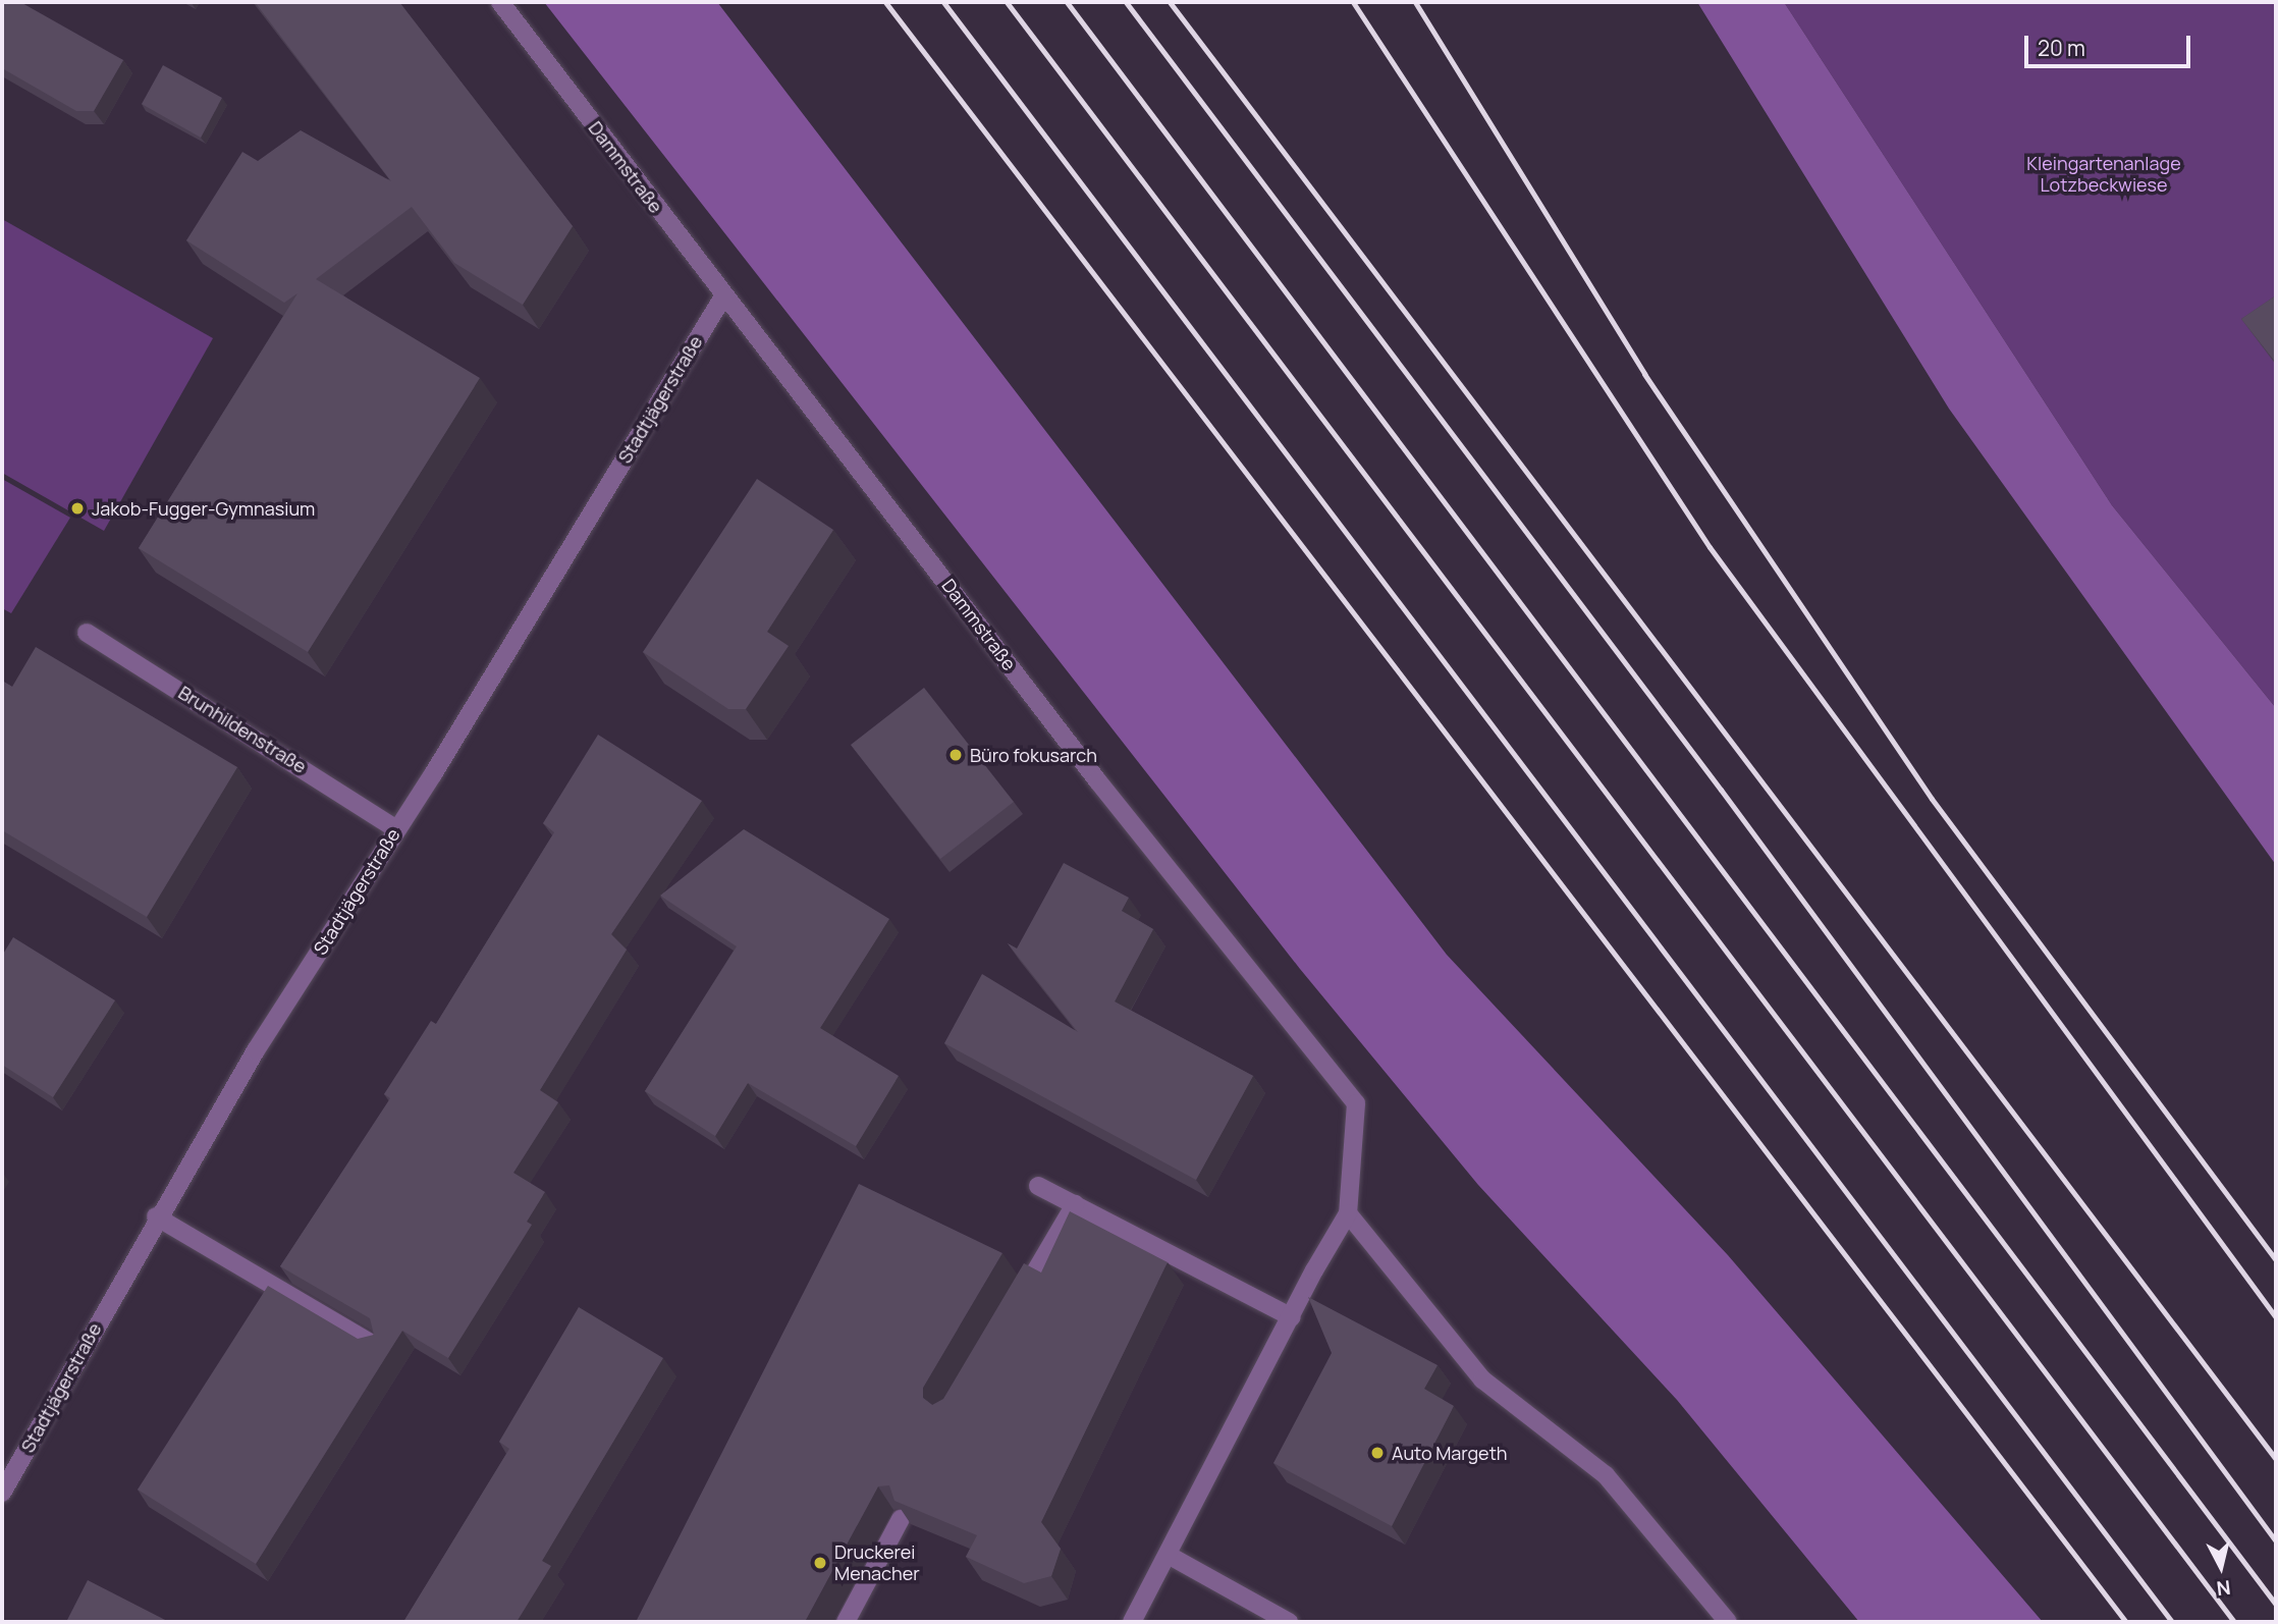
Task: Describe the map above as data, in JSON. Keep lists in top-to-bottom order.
{
  "streets": {
    "street": ["Dammstraße", "Stadtjägerstraße", "Brunhildenstraße"]
  },
  "crossings": [
    ["Dammstraße", "Stadtjägerstraße"],
    ["Stadtjägerstraße", "Brunhildenstraße"]
  ],
  "parks": ["Kleingartenanlage Lotzbeckwiese"],
  "places": [
    "Jakob-Fugger-Gymnasium",
    "Büro fokusarch",
    "Auto Margeth",
    "Druckerei Menacher"
  ],
  "scale_bar": "20 m",
  "north": "bottom"
}
